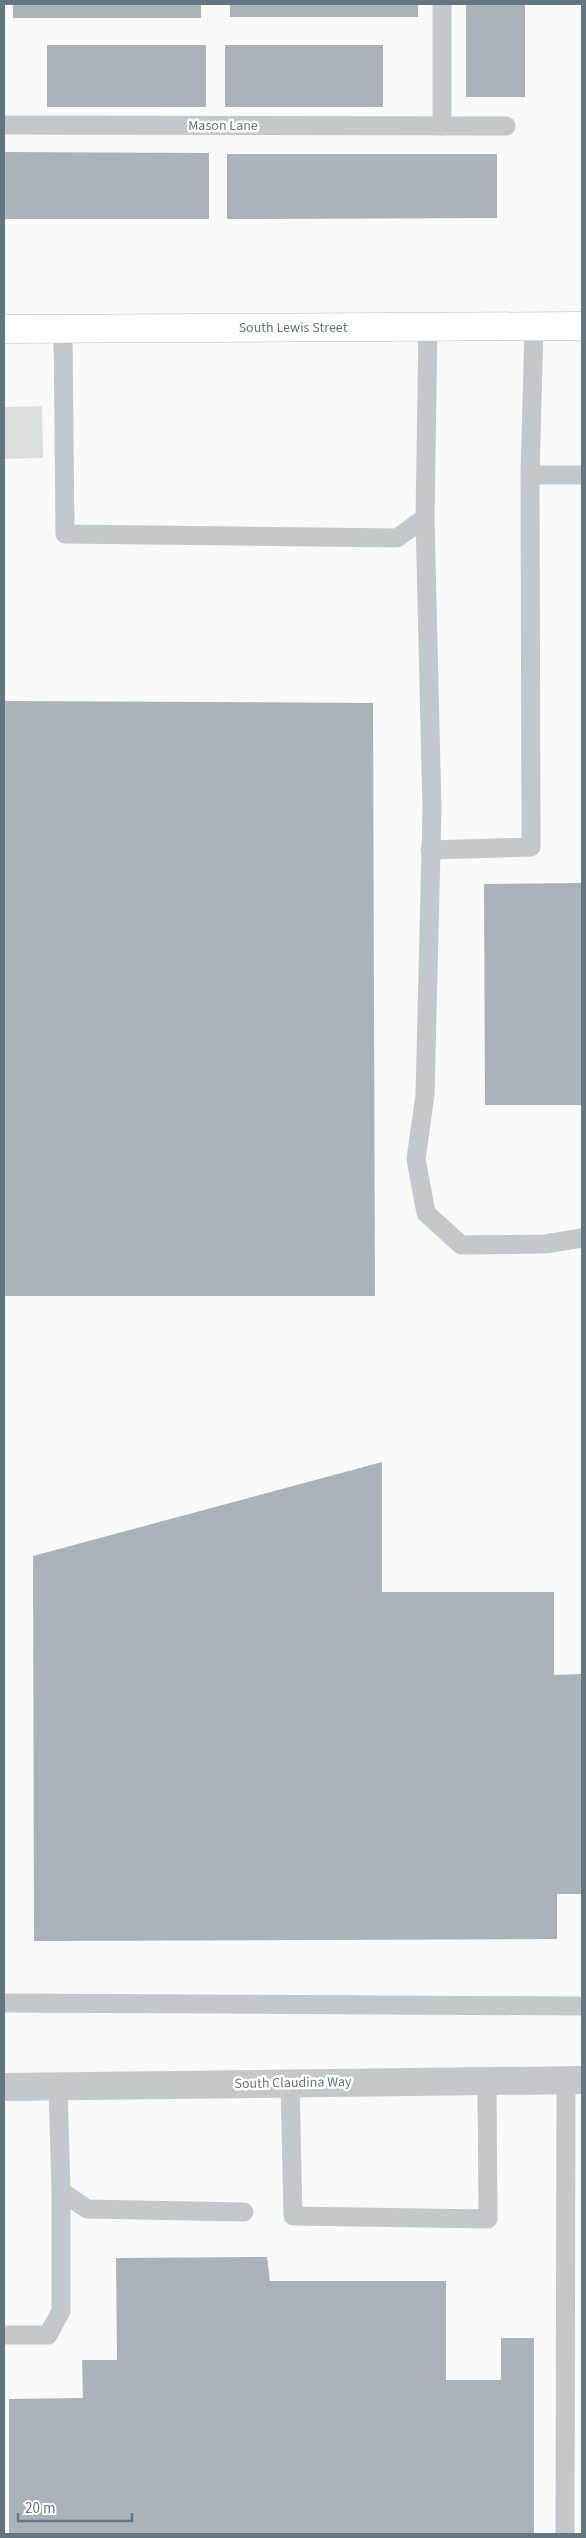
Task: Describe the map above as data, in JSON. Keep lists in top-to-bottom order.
{
  "streets": {
    "main road": ["South Lewis Street"],
    "street": ["South Claudina Way"],
    "lane": ["Mason Lane"]
  },
  "scale_bar": "20 m"
}
